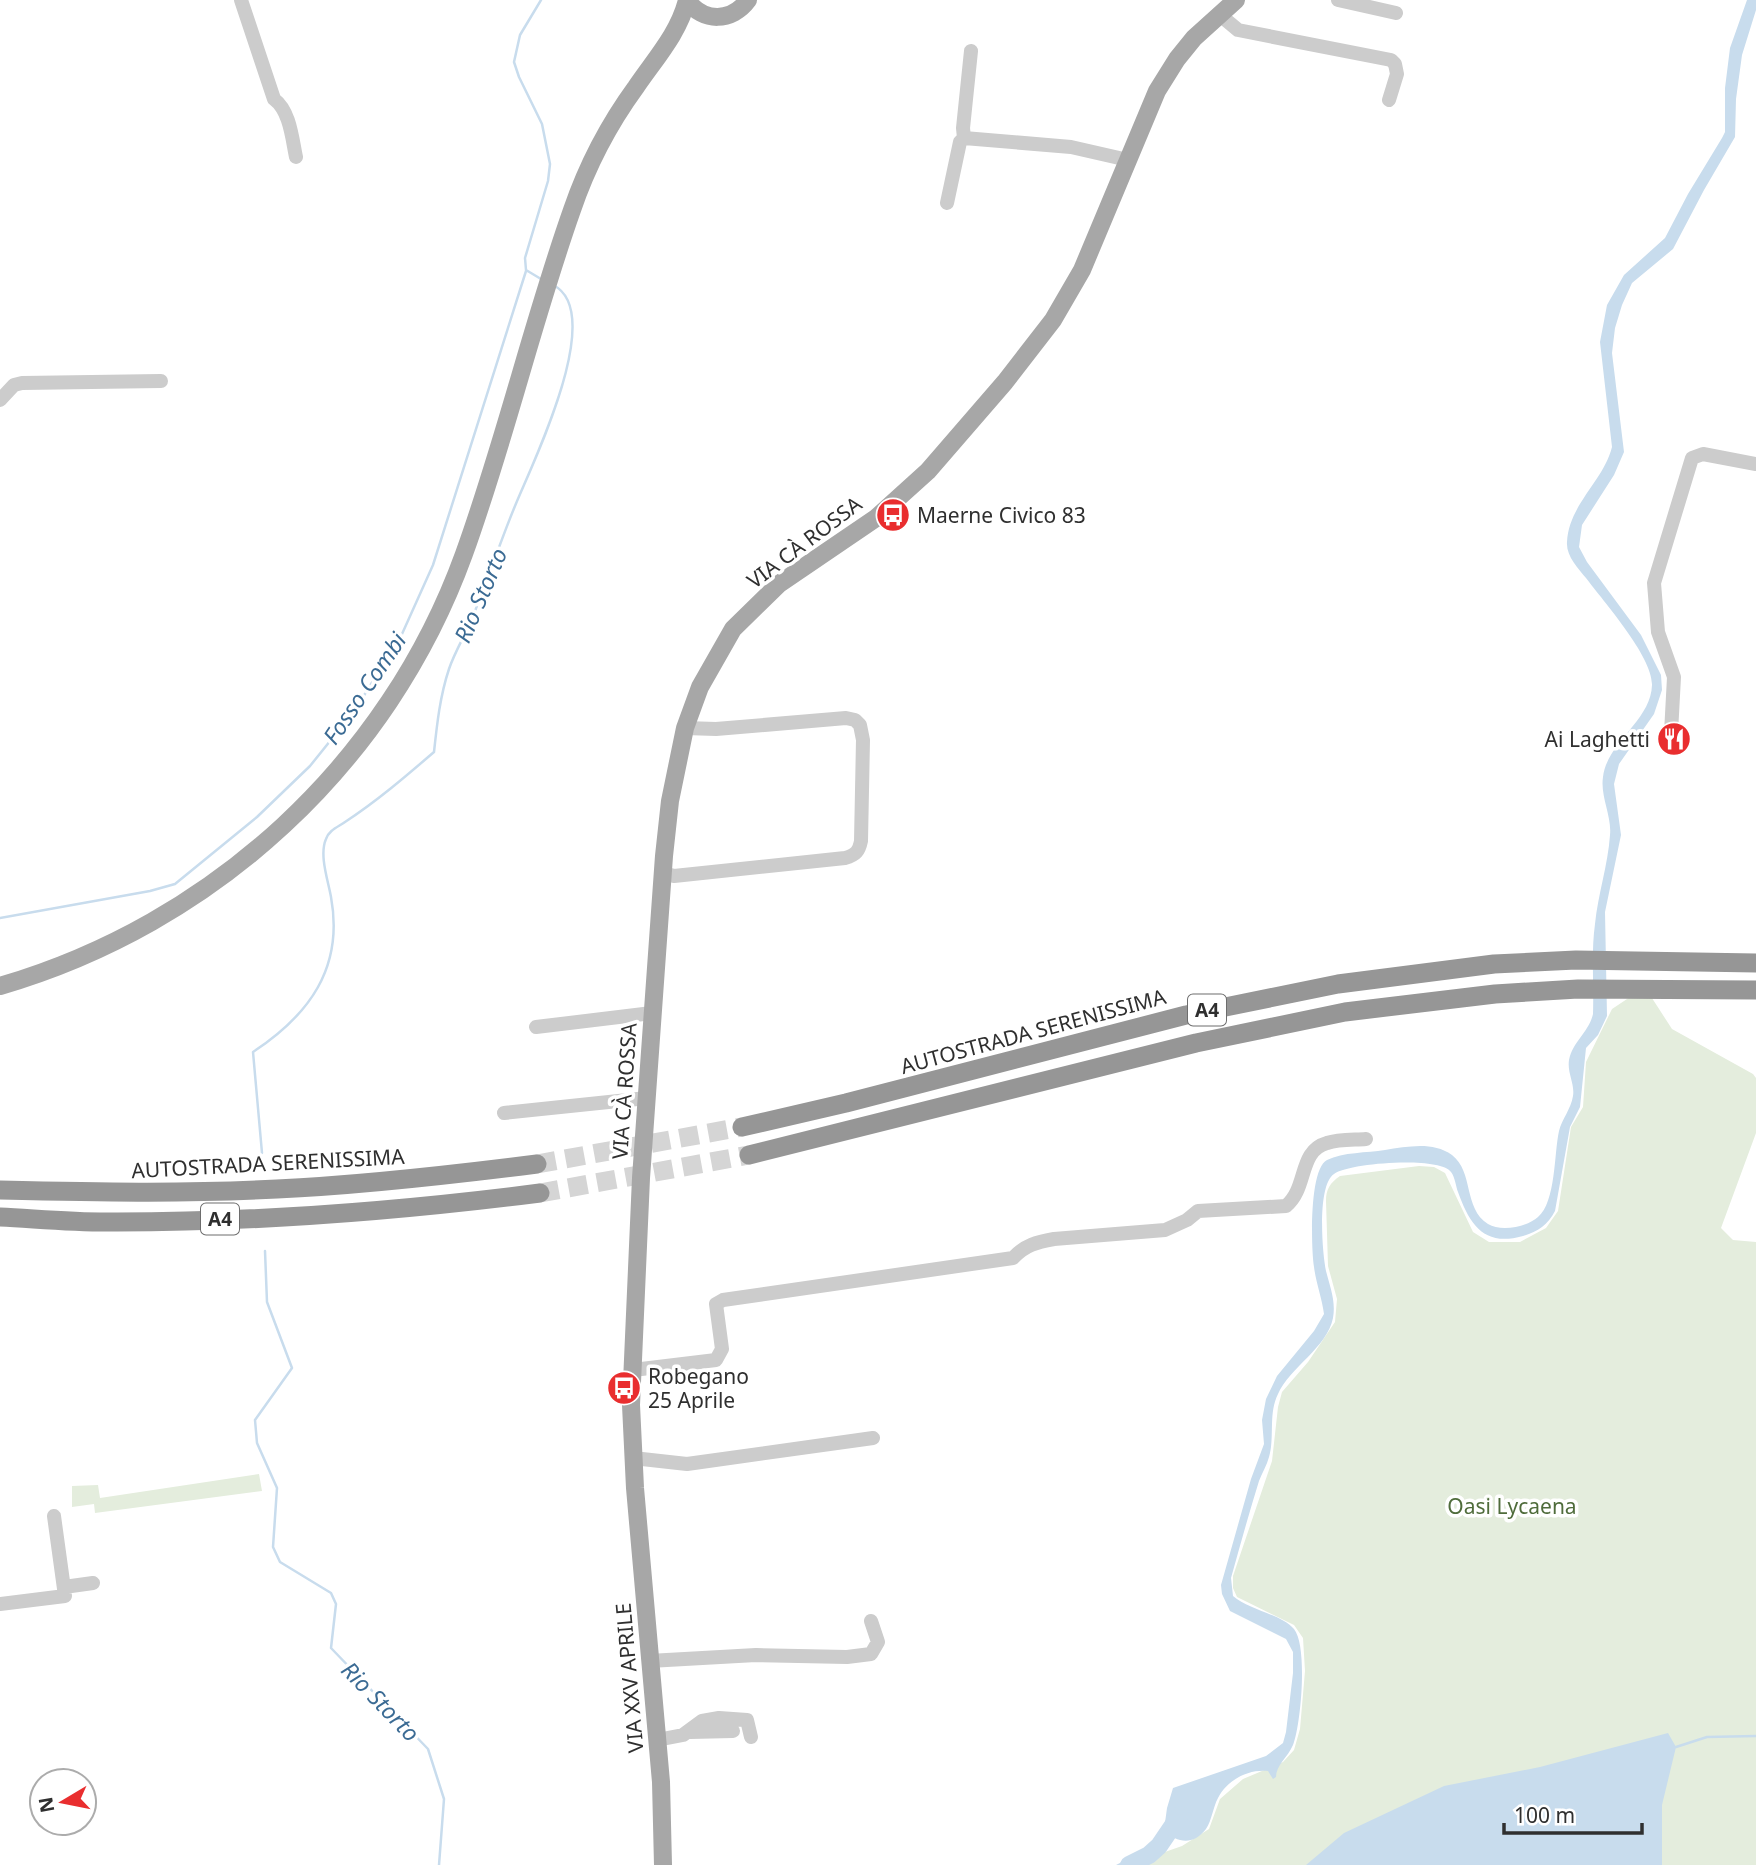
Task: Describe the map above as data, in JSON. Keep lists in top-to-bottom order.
{
  "streets": {
    "highway": ["A4", "AUTOSTRADA SERENISSIMA"],
    "main road": ["VIA CÀ ROSSA", "VIA XXV APRILE"]
  },
  "crossings": [
    ["VIA CÀ ROSSA", "VIA XXV APRILE"]
  ],
  "water": ["Rio Storto", "Fosso Combi"],
  "parks": ["Oasi Lycaena"],
  "places": {
    "bus stop": ["Maerne Civico 83", "Robegano 25 Aprile"],
    "restaurant": ["Ai Laghetti"]
  },
  "scale_bar": "100 m",
  "north": "left"
}
